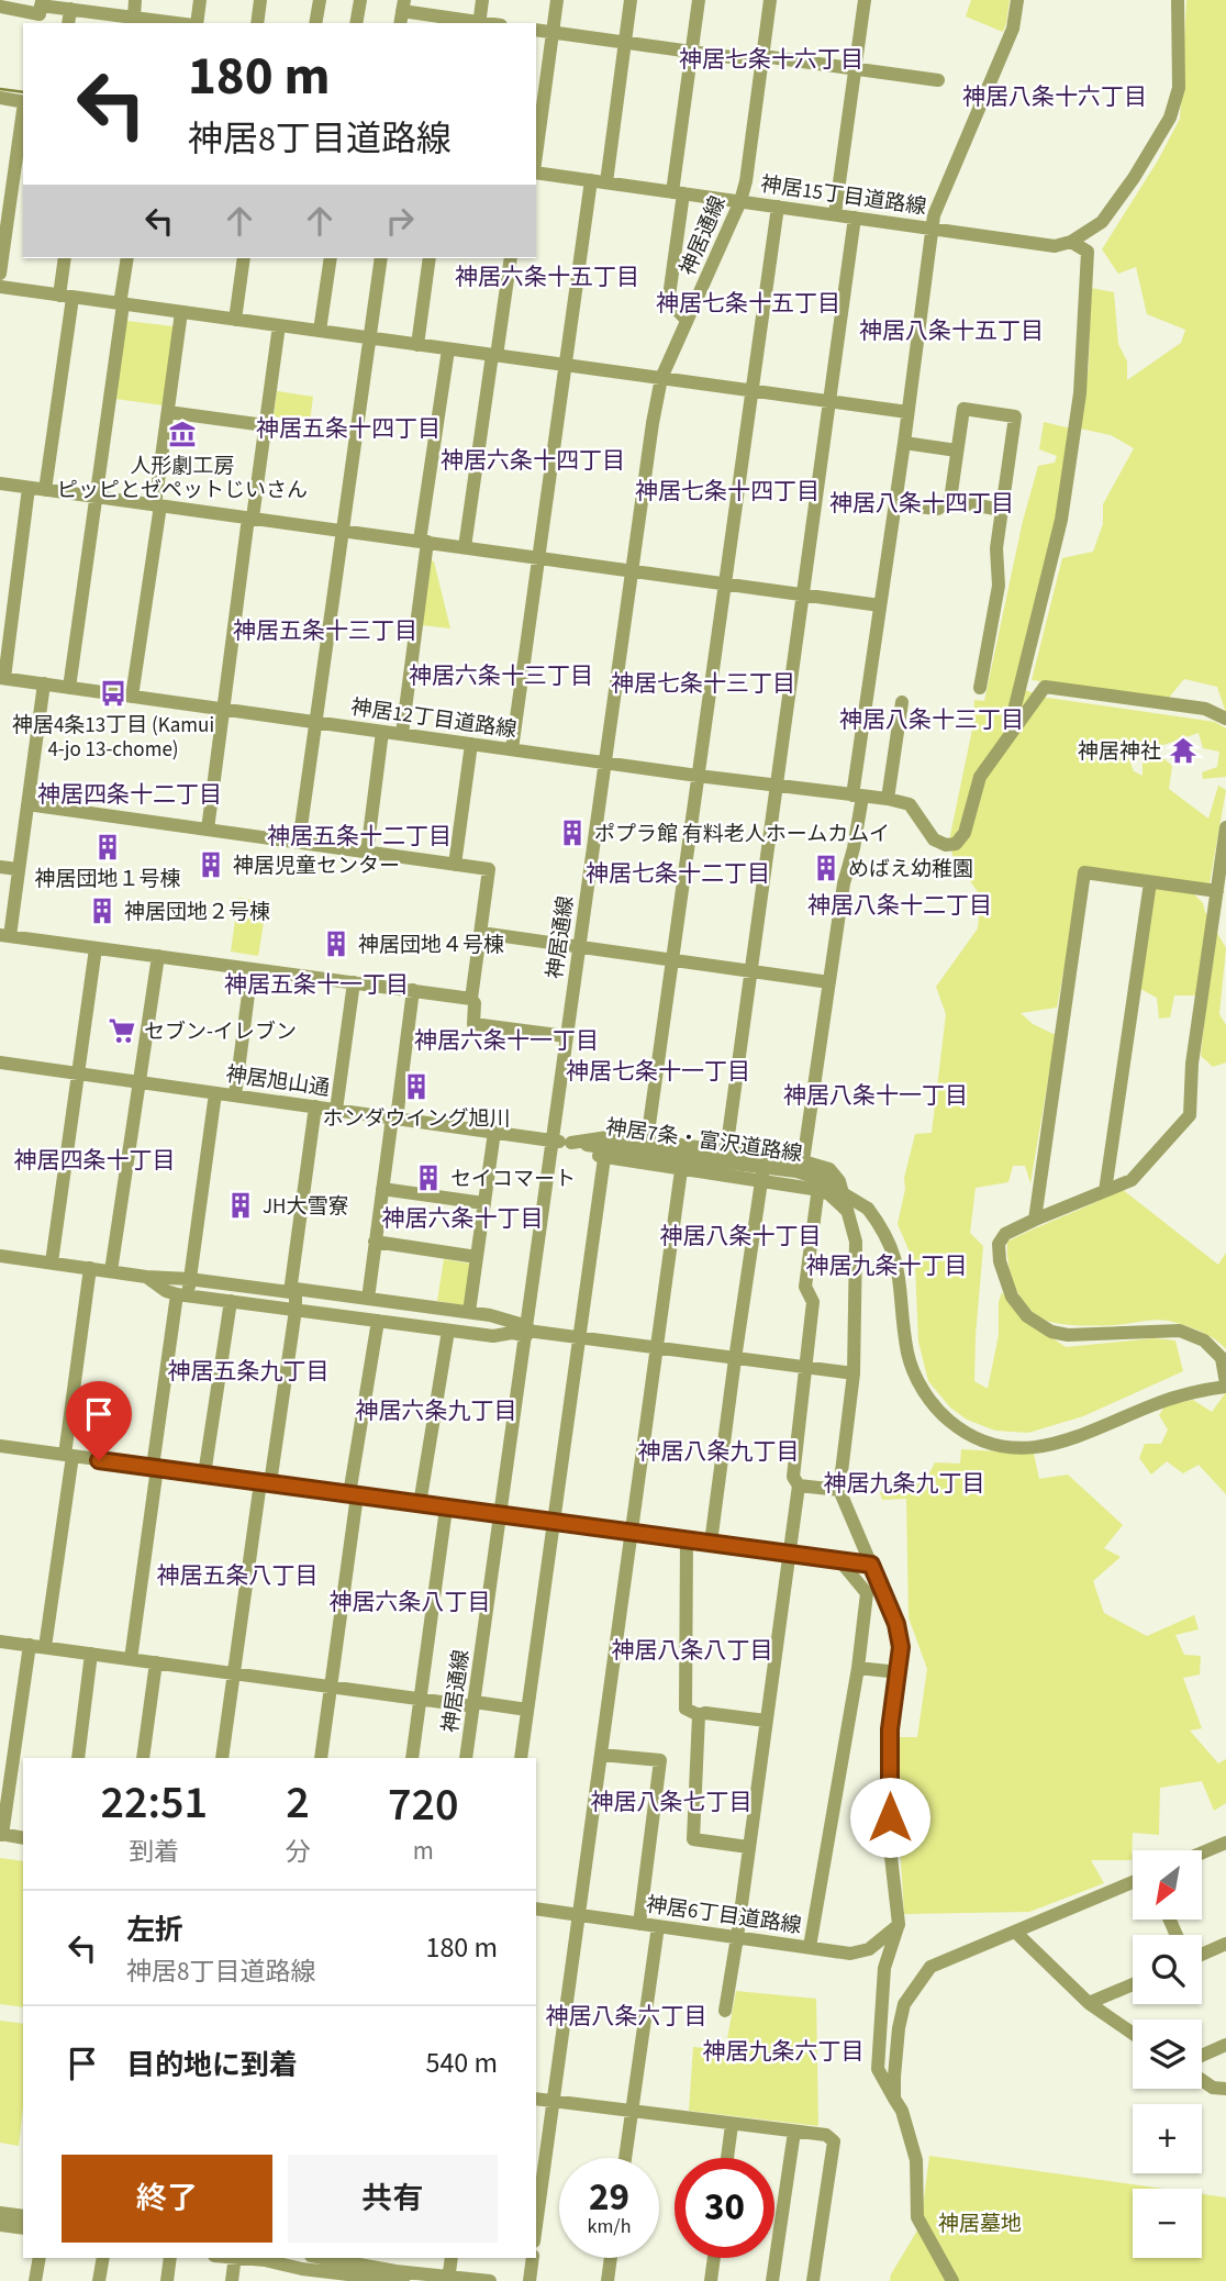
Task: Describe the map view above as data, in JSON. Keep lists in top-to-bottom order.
{
  "streets": {
    "street": [
      "神居15丁目道路線",
      "神居通線",
      "神居12丁目道路線",
      "神居旭山通",
      "神居7条・富沢道路線",
      "神居6丁目道路線"
    ]
  },
  "crossings": [
    ["神居15丁目道路線", "神居通線"],
    ["神居通線", "神居12丁目道路線"],
    ["神居通線", "神居旭山通"],
    ["神居通線", "神居7条・富沢道路線"],
    ["神居旭山通", "神居7条・富沢道路線"]
  ],
  "districts": [
    "神居七条十六丁目",
    "神居八条十六丁目",
    "神居六条十五丁目",
    "神居七条十五丁目",
    "神居八条十五丁目",
    "神居五条十四丁目",
    "神居六条十四丁目",
    "神居七条十四丁目",
    "神居八条十四丁目",
    "神居五条十三丁目",
    "神居六条十三丁目",
    "神居七条十三丁目",
    "神居八条十三丁目",
    "神居四条十二丁目",
    "神居五条十二丁目",
    "神居七条十二丁目",
    "神居八条十二丁目",
    "神居五条十一丁目",
    "神居六条十一丁目",
    "神居七条十一丁目",
    "神居八条十一丁目",
    "神居四条十丁目",
    "神居六条十丁目",
    "神居八条十丁目",
    "神居九条十丁目",
    "神居五条九丁目",
    "神居六条九丁目",
    "神居八条九丁目",
    "神居九条九丁目",
    "神居五条八丁目",
    "神居六条八丁目",
    "神居八条八丁目",
    "神居八条七丁目",
    "神居八条六丁目",
    "神居九条六丁目"
  ],
  "parks": ["神居墓地"],
  "places": {
    "museum": ["人形劇工房 ピッピとゼペットじいさん"],
    "bus stop": ["神居4条13丁目 (Kamui 4-jo 13-chome)"],
    "temple": ["神居神社"],
    "building": [
      "ポプラ館 有料老人ホームカムイ",
      "神居団地１号棟",
      "神居児童センター",
      "めばえ幼稚園",
      "神居団地２号棟",
      "神居団地４号棟",
      "ホンダウイング旭川",
      "セイコマート",
      "JH大雪寮"
    ],
    "supermarket": ["セブン-イレブン"]
  },
  "north": "bottom left",
  "page": {
    "turn": ["180 m", "神居8丁目道路線"],
    "eta": [
      "22:51",
      "到着",
      "2",
      "分",
      "720",
      "m"
    ],
    "map_buttons": ["+", "−"],
    "list": [
      {
        "name": "左折",
        "note": "神居8丁目道路線",
        "value": "180 m"
      },
      {
        "name": "目的地に到着",
        "value": "540 m"
      }
    ],
    "buttons": ["終了", "共有"],
    "speed": "29 km/h",
    "limit": "30"
  }
}
